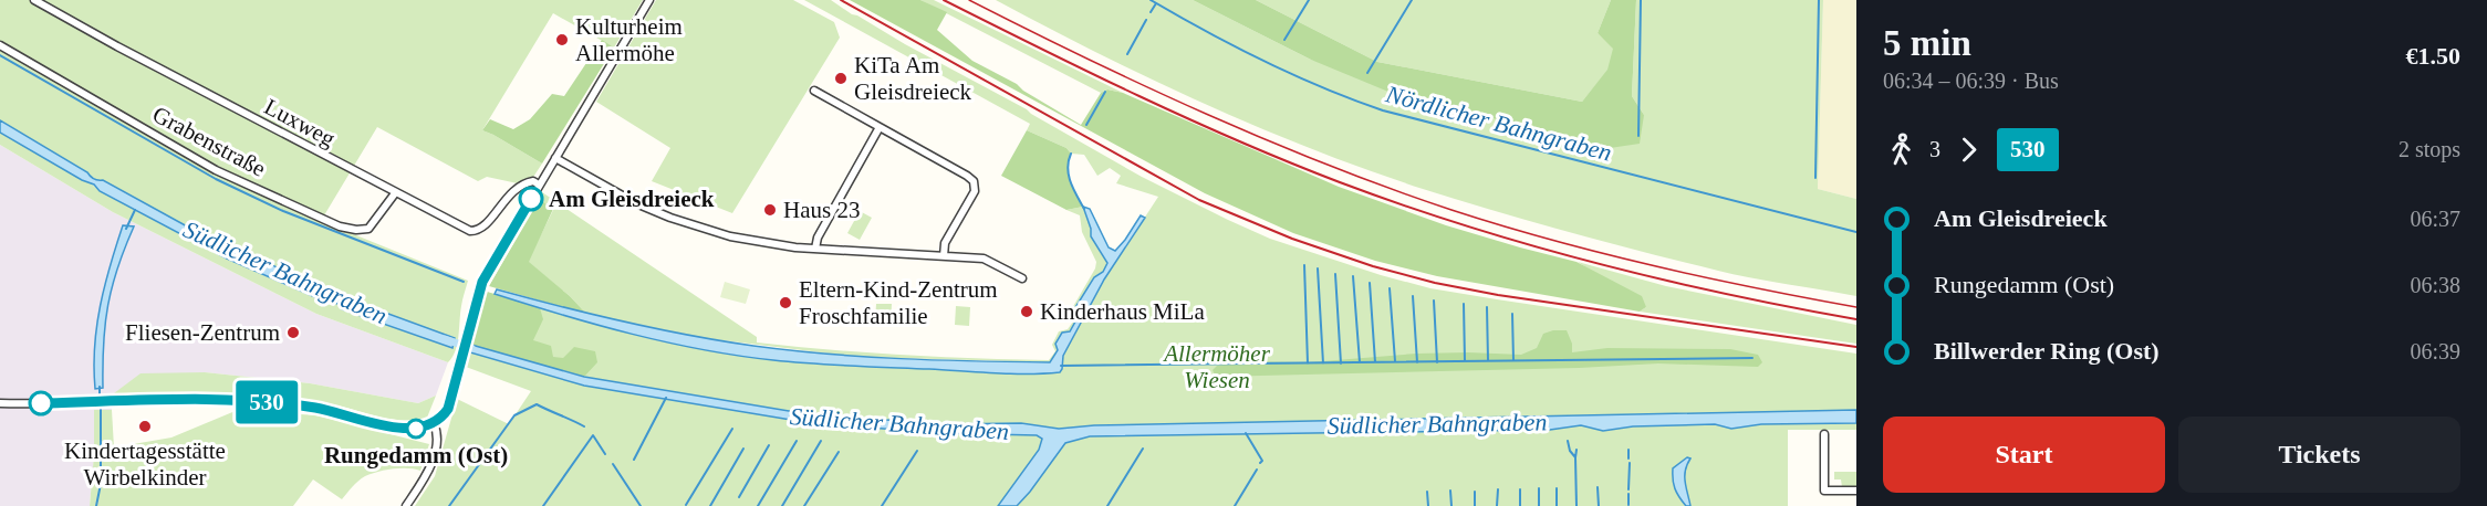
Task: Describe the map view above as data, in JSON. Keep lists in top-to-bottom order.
{
  "streets": {
    "street": ["Luxweg", "Grabenstraße"]
  },
  "crossings": [
    ["Luxweg", "Grabenstraße"]
  ],
  "water": ["Nördlicher Bahngraben", "Südlicher Bahngraben"],
  "parks": ["Allermöher Wiesen"],
  "places": [
    "Kulturheim Allermöhe",
    "KiTa Am Gleisdreieck",
    "Am Gleisdreieck",
    "Haus 23",
    "Eltern-Kind-Zentrum Froschfamilie",
    "Kinderhaus MiLa",
    "Fliesen-Zentrum",
    "Kindertagesstätte Wirbelkinder",
    "Rungedamm (Ost)"
  ],
  "lines": ["bus line 530"],
  "page": {
    "on_map": "530",
    "heading": ["5 min", "06:34 – 06:39 · Bus", "€1.50"],
    "legs": ["3", "530", "2 stops"],
    "list": [
      {
        "name": "Am Gleisdreieck",
        "value": "06:37"
      },
      {
        "name": "Rungedamm (Ost)",
        "value": "06:38"
      },
      {
        "name": "Billwerder Ring (Ost)",
        "value": "06:39"
      }
    ],
    "buttons": ["Start", "Tickets"]
  }
}
